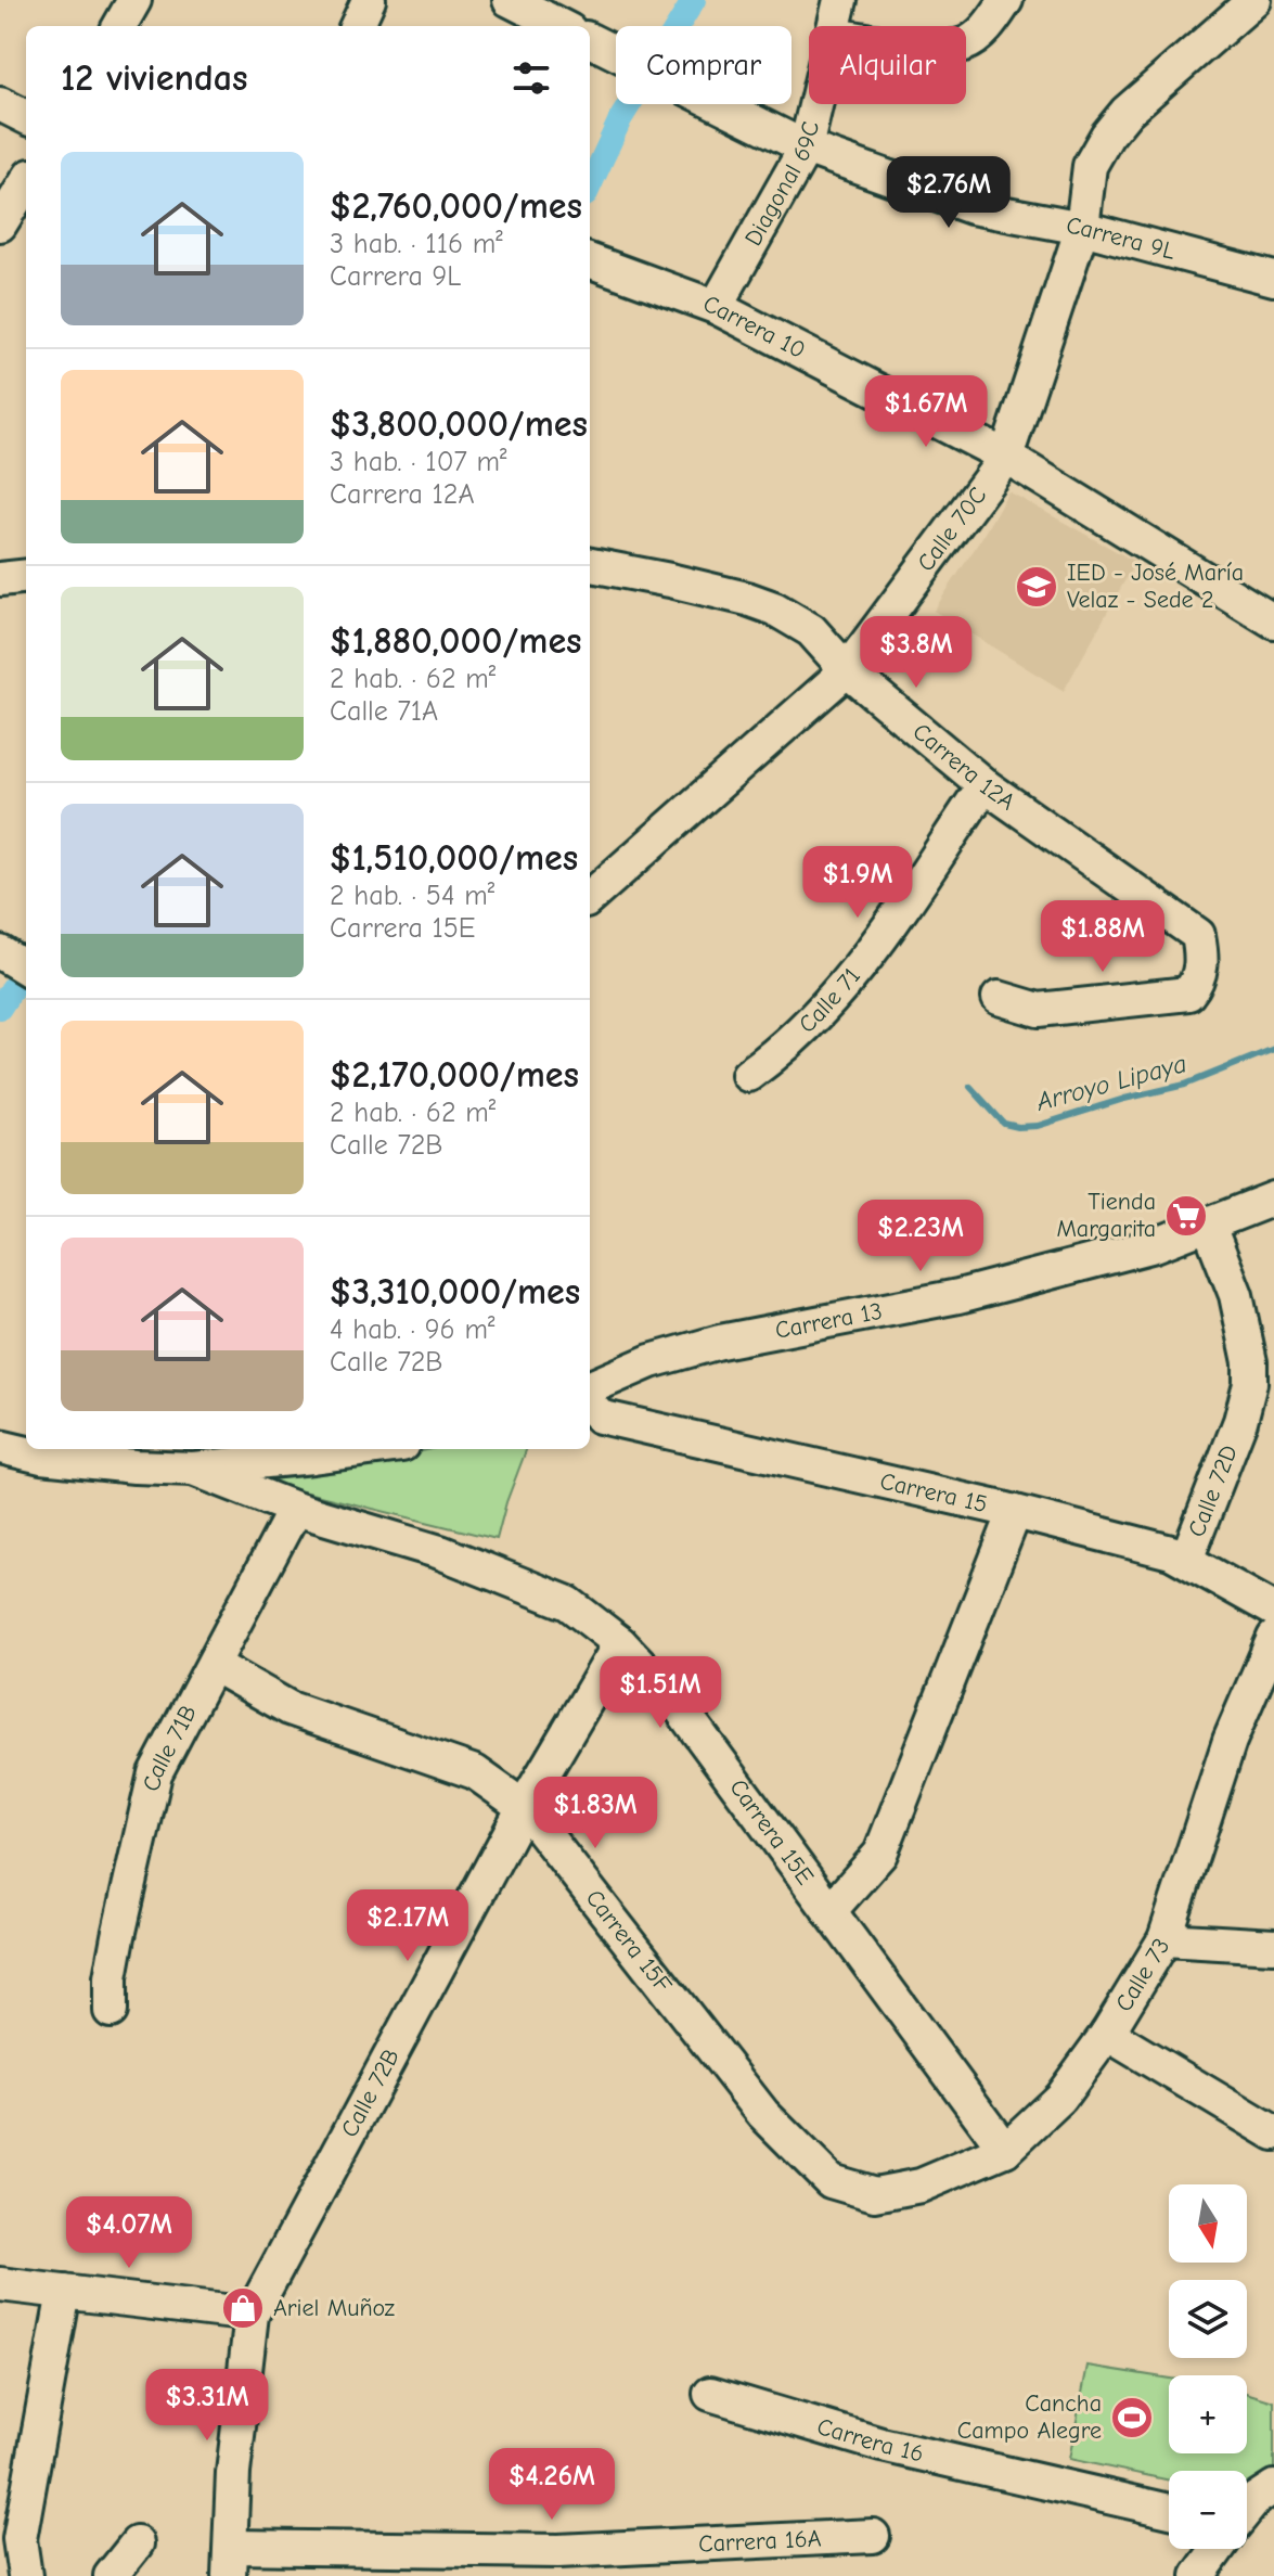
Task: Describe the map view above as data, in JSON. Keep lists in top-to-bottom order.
{
  "streets": {
    "street": [
      "Diagonal 69C",
      "Carrera 9L",
      "Carrera 10",
      "Calle 70C",
      "Carrera 12A",
      "Calle 71",
      "Carrera 13",
      "Calle 72D",
      "Carrera 15",
      "Calle 71B",
      "Carrera 15E",
      "Carrera 15F",
      "Calle 73",
      "Calle 72B",
      "Carrera 16",
      "Carrera 16A"
    ]
  },
  "crossings": [
    ["Diagonal 69C", "Carrera 9L"],
    ["Diagonal 69C", "Carrera 10"],
    ["Carrera 9L", "Calle 70C"],
    ["Carrera 10", "Calle 70C"],
    ["Calle 70C", "Carrera 12A"],
    ["Carrera 12A", "Calle 71"],
    ["Carrera 13", "Calle 72D"],
    ["Calle 72D", "Carrera 15"],
    ["Calle 71B", "Carrera 15E"],
    ["Calle 71B", "Carrera 15F"],
    ["Carrera 15E", "Calle 73"],
    ["Carrera 15E", "Calle 72B"],
    ["Carrera 15F", "Calle 73"],
    ["Carrera 15F", "Calle 72B"],
    ["Calle 72B", "Carrera 16A"]
  ],
  "water": ["Arroyo Lipaya"],
  "places": {
    "school or university": ["IED - José María Velaz - Sede 2"],
    "supermarket": ["Tienda Margarita"],
    "shop": ["Ariel Muñoz"],
    "sports": ["Cancha Campo Alegre"]
  },
  "north": "bottom",
  "page": {
    "chip": ["Comprar", "Alquilar"],
    "heading": "12 viviendas",
    "list": [
      {
        "name": "$2,760,000/mes",
        "note": "3 hab. · 116 m² · Carrera 9L"
      },
      {
        "name": "$3,800,000/mes",
        "note": "3 hab. · 107 m² · Carrera 12A"
      },
      {
        "name": "$1,880,000/mes",
        "note": "2 hab. · 62 m² · Calle 71A"
      },
      {
        "name": "$1,510,000/mes",
        "note": "2 hab. · 54 m² · Carrera 15E"
      },
      {
        "name": "$2,170,000/mes",
        "note": "2 hab. · 62 m² · Calle 72B"
      },
      {
        "name": "$3,310,000/mes",
        "note": "4 hab. · 96 m² · Calle 72B"
      }
    ],
    "price": [
      "$2.76M",
      "$1.67M",
      "$3.8M",
      "$1.9M",
      "$1.88M",
      "$2.23M",
      "$1.51M",
      "$1.83M",
      "$2.17M",
      "$4.07M",
      "$3.31M",
      "$4.26M"
    ],
    "map_buttons": ["+", "−"]
  }
}
